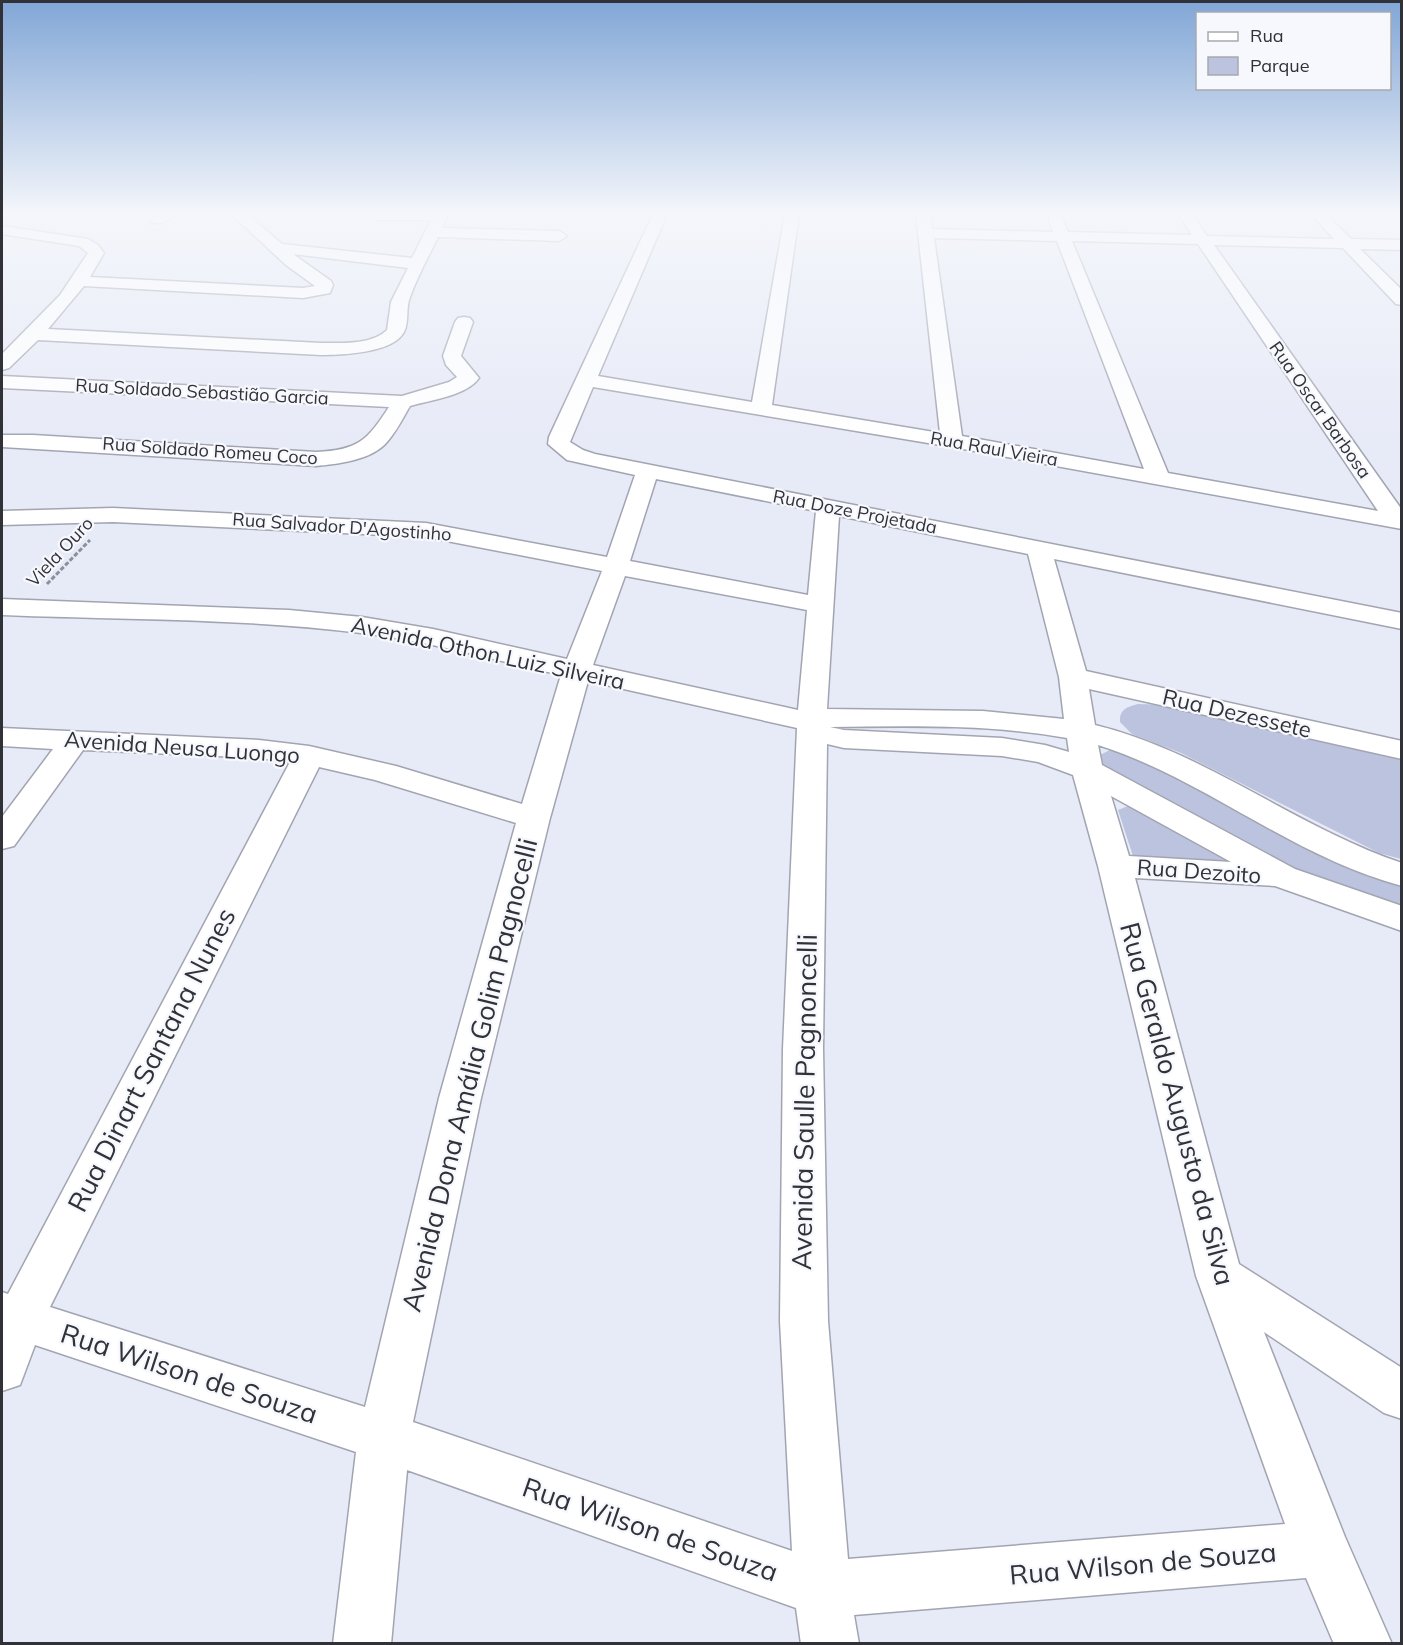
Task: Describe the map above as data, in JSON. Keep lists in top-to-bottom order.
{
  "streets": {
    "street": [
      "Rua Soldado Sebastião Garcia",
      "Rua Oscar Barbosa",
      "Rua Raul Vieira",
      "Rua Soldado Romeu Coco",
      "Rua Doze Projetada",
      "Rua Salvador D'Agostinho",
      "Avenida Othon Luiz Silveira",
      "Rua Dezessete",
      "Avenida Neusa Luongo",
      "Rua Dezoito",
      "Rua Dinart Santana Nunes",
      "Avenida Dona Amália Golim Pagnocelli",
      "Avenida Saulle Pagnoncelli",
      "Rua Geraldo Augusto da Silva",
      "Rua Wilson de Souza"
    ],
    "path": ["Viela Ouro"]
  },
  "crossings": [
    ["Rua Soldado Sebastião Garcia", "Rua Soldado Romeu Coco"],
    ["Rua Oscar Barbosa", "Rua Raul Vieira"],
    ["Rua Raul Vieira", "Rua Doze Projetada"],
    ["Rua Doze Projetada", "Avenida Dona Amália Golim Pagnocelli"],
    ["Rua Doze Projetada", "Avenida Saulle Pagnoncelli"],
    ["Rua Doze Projetada", "Rua Geraldo Augusto da Silva"],
    ["Rua Salvador D'Agostinho", "Viela Ouro"],
    ["Rua Salvador D'Agostinho", "Avenida Dona Amália Golim Pagnocelli"],
    ["Rua Salvador D'Agostinho", "Avenida Saulle Pagnoncelli"],
    ["Viela Ouro", "Avenida Othon Luiz Silveira"],
    ["Avenida Othon Luiz Silveira", "Rua Dezoito"],
    ["Avenida Othon Luiz Silveira", "Avenida Dona Amália Golim Pagnocelli"],
    ["Avenida Othon Luiz Silveira", "Avenida Saulle Pagnoncelli"],
    ["Avenida Othon Luiz Silveira", "Rua Geraldo Augusto da Silva"],
    ["Rua Dezessete", "Rua Geraldo Augusto da Silva"],
    ["Avenida Neusa Luongo", "Rua Dinart Santana Nunes"],
    ["Avenida Neusa Luongo", "Avenida Dona Amália Golim Pagnocelli"],
    ["Rua Dezoito", "Rua Geraldo Augusto da Silva"],
    ["Rua Dinart Santana Nunes", "Rua Wilson de Souza"],
    ["Avenida Dona Amália Golim Pagnocelli", "Rua Wilson de Souza"],
    ["Avenida Saulle Pagnoncelli", "Rua Wilson de Souza"],
    ["Rua Geraldo Augusto da Silva", "Rua Wilson de Souza"]
  ],
  "legend": ["Rua", "Parque"]
}
